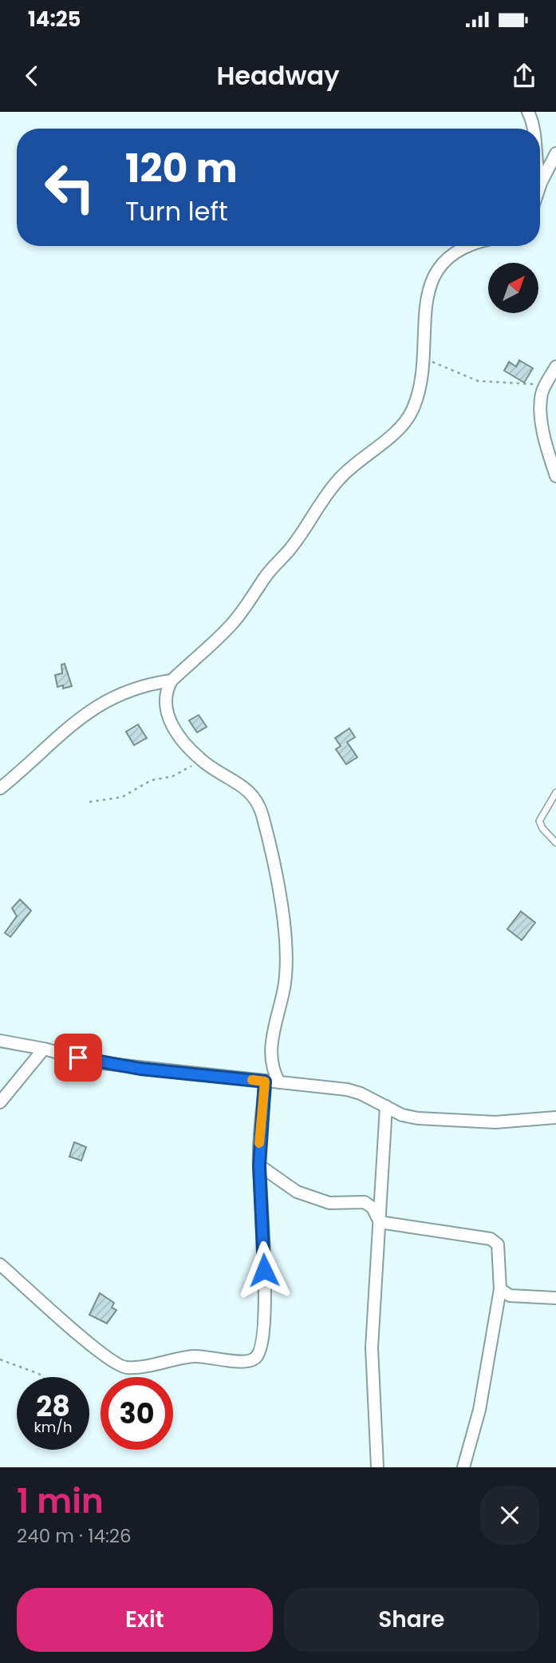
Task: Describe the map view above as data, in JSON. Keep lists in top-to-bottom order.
{
  "north": "top right",
  "page": {
    "status": "14:25",
    "header": "Headway",
    "turn": ["120 m", "Turn left"],
    "speed": "28 km/h",
    "limit": "30",
    "heading": ["1 min", "240 m · 14:26"],
    "buttons": ["Exit", "Share"]
  }
}
